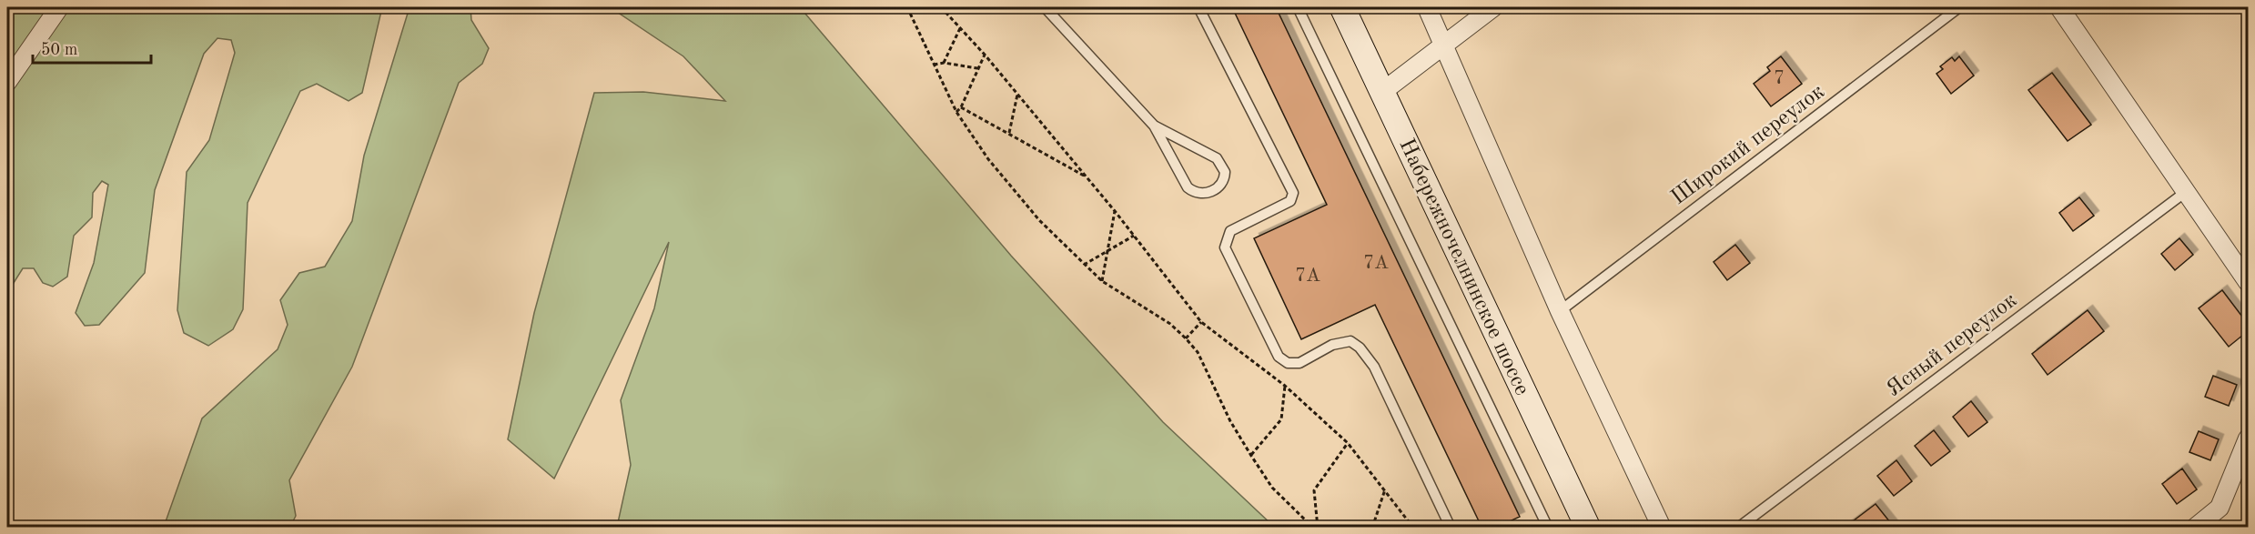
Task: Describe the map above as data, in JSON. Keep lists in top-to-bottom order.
{
  "streets": {
    "main road": ["Набережночелнинское шоссе"],
    "lane": ["Широкий переулок", "Ясный переулок"]
  },
  "house_numbers": ["7", "7А", "7А"],
  "scale_bar": "50 m"
}
